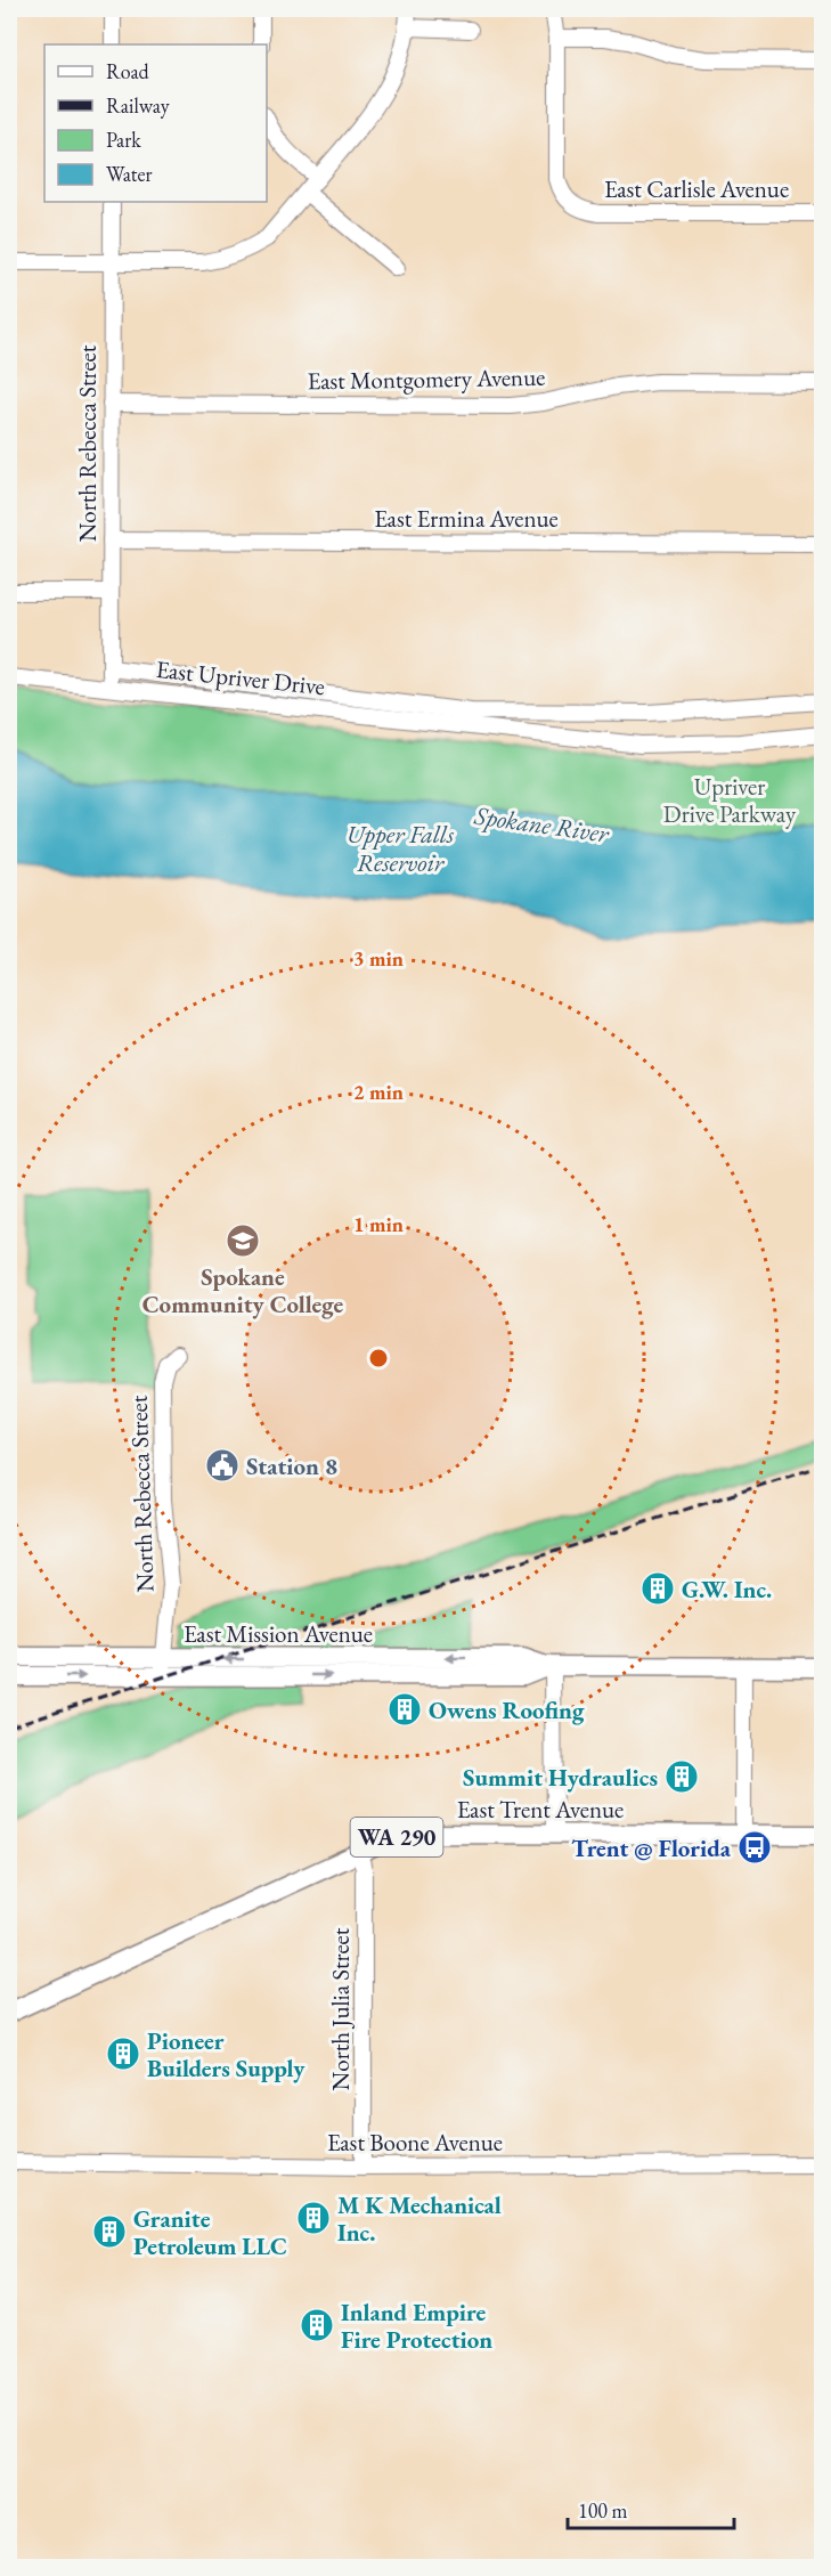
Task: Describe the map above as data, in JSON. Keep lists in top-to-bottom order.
{
  "streets": {
    "main road": ["East Mission Avenue", "East Trent Avenue", "WA 290"],
    "street": [
      "East Carlisle Avenue",
      "East Montgomery Avenue",
      "North Rebecca Street",
      "East Ermina Avenue",
      "East Upriver Drive",
      "North Julia Street",
      "East Boone Avenue"
    ]
  },
  "crossings": [
    ["East Montgomery Avenue", "North Rebecca Street"],
    ["North Rebecca Street", "East Ermina Avenue"],
    ["North Rebecca Street", "East Upriver Drive"],
    ["North Rebecca Street", "East Mission Avenue"],
    ["East Trent Avenue", "North Julia Street"],
    ["North Julia Street", "East Boone Avenue"]
  ],
  "water": ["Spokane River", "Upper Falls Reservoir"],
  "parks": ["Upriver Drive Parkway"],
  "places": {
    "school or university": ["Spokane Community College"],
    "public building": ["Station 8"],
    "building": [
      "G.W. Inc.",
      "Owens Roofing",
      "Summit Hydraulics",
      "Pioneer Builders Supply",
      "M K Mechanical Inc.",
      "Granite Petroleum LLC",
      "Inland Empire Fire Protection"
    ],
    "bus stop": ["Trent @ Florida"]
  },
  "legend": [
    "Road",
    "Railway",
    "Park",
    "Water"
  ],
  "scale_bar": "100 m",
  "rings": ["3 min", "2 min", "1 min"]
}
